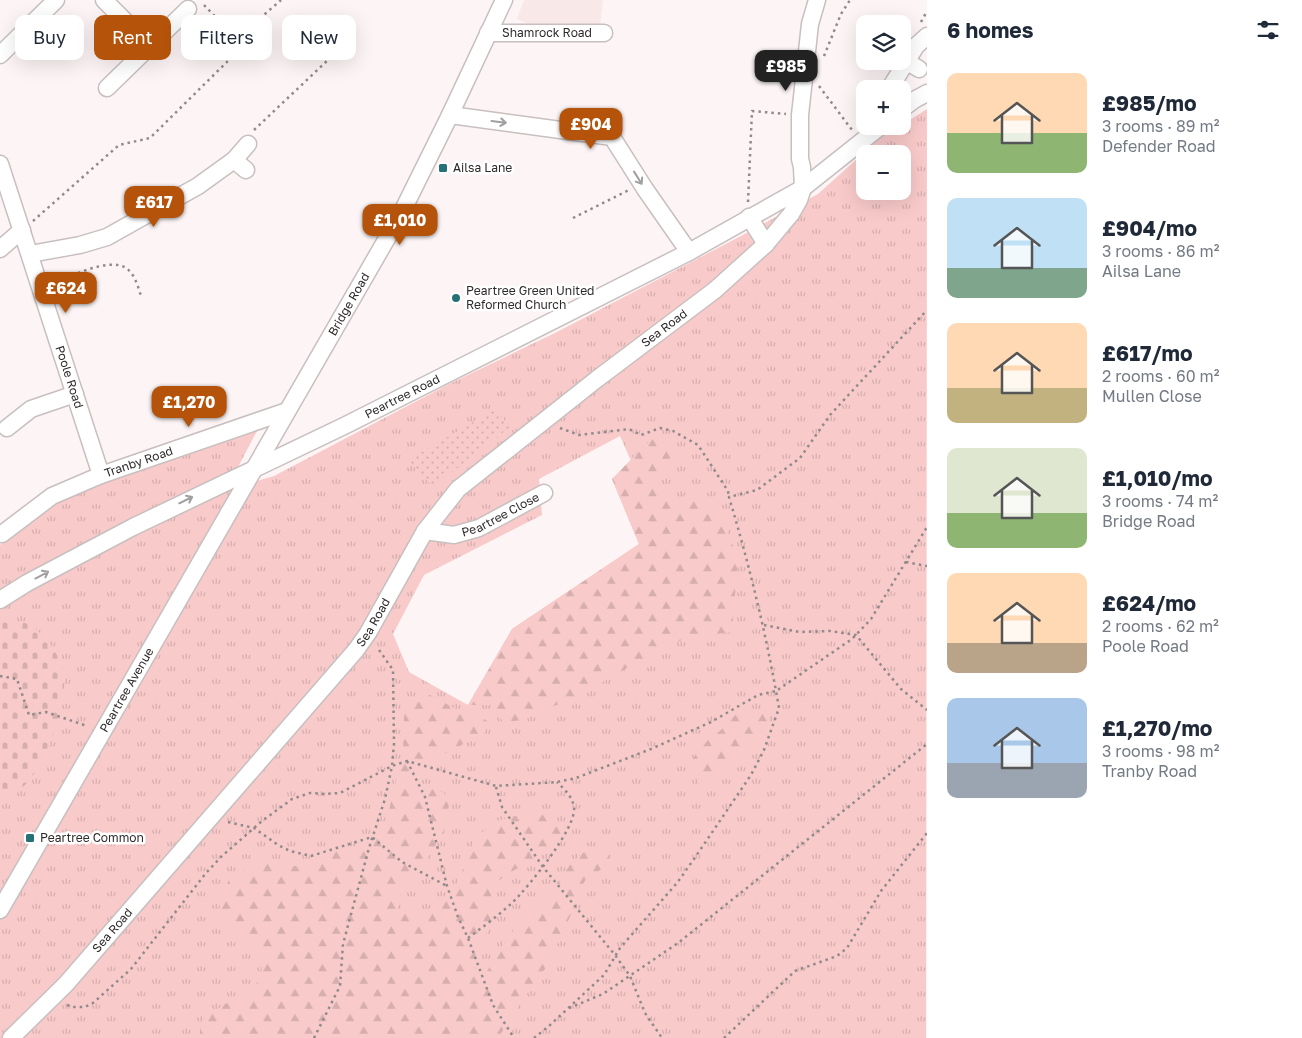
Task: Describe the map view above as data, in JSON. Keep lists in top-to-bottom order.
{
  "streets": {
    "street": [
      "Shamrock Road",
      "Bridge Road",
      "Sea Road",
      "Poole Road",
      "Peartree Road",
      "Tranby Road",
      "Peartree Close",
      "Peartree Avenue"
    ]
  },
  "crossings": [
    ["Shamrock Road", "Bridge Road"],
    ["Bridge Road", "Peartree Road"],
    ["Bridge Road", "Tranby Road"],
    ["Bridge Road", "Peartree Avenue"],
    ["Sea Road", "Peartree Road"],
    ["Sea Road", "Peartree Close"],
    ["Poole Road", "Tranby Road"],
    ["Peartree Road", "Peartree Avenue"]
  ],
  "places": {
    "transit": ["Ailsa Lane", "Peartree Common"],
    "other": ["Peartree Green United Reformed Church"]
  },
  "page": {
    "heading": "6 homes",
    "map_buttons": ["+", "−"],
    "chip": [
      "Buy",
      "Rent",
      "Filters",
      "New"
    ],
    "price": [
      "£985",
      "£904",
      "£617",
      "£1,010",
      "£624",
      "£1,270"
    ],
    "list": [
      {
        "name": "£985/mo",
        "note": "3 rooms · 89 m² · Defender Road"
      },
      {
        "name": "£904/mo",
        "note": "3 rooms · 86 m² · Ailsa Lane"
      },
      {
        "name": "£617/mo",
        "note": "2 rooms · 60 m² · Mullen Close"
      },
      {
        "name": "£1,010/mo",
        "note": "3 rooms · 74 m² · Bridge Road"
      },
      {
        "name": "£624/mo",
        "note": "2 rooms · 62 m² · Poole Road"
      },
      {
        "name": "£1,270/mo",
        "note": "3 rooms · 98 m² · Tranby Road"
      }
    ]
  }
}
